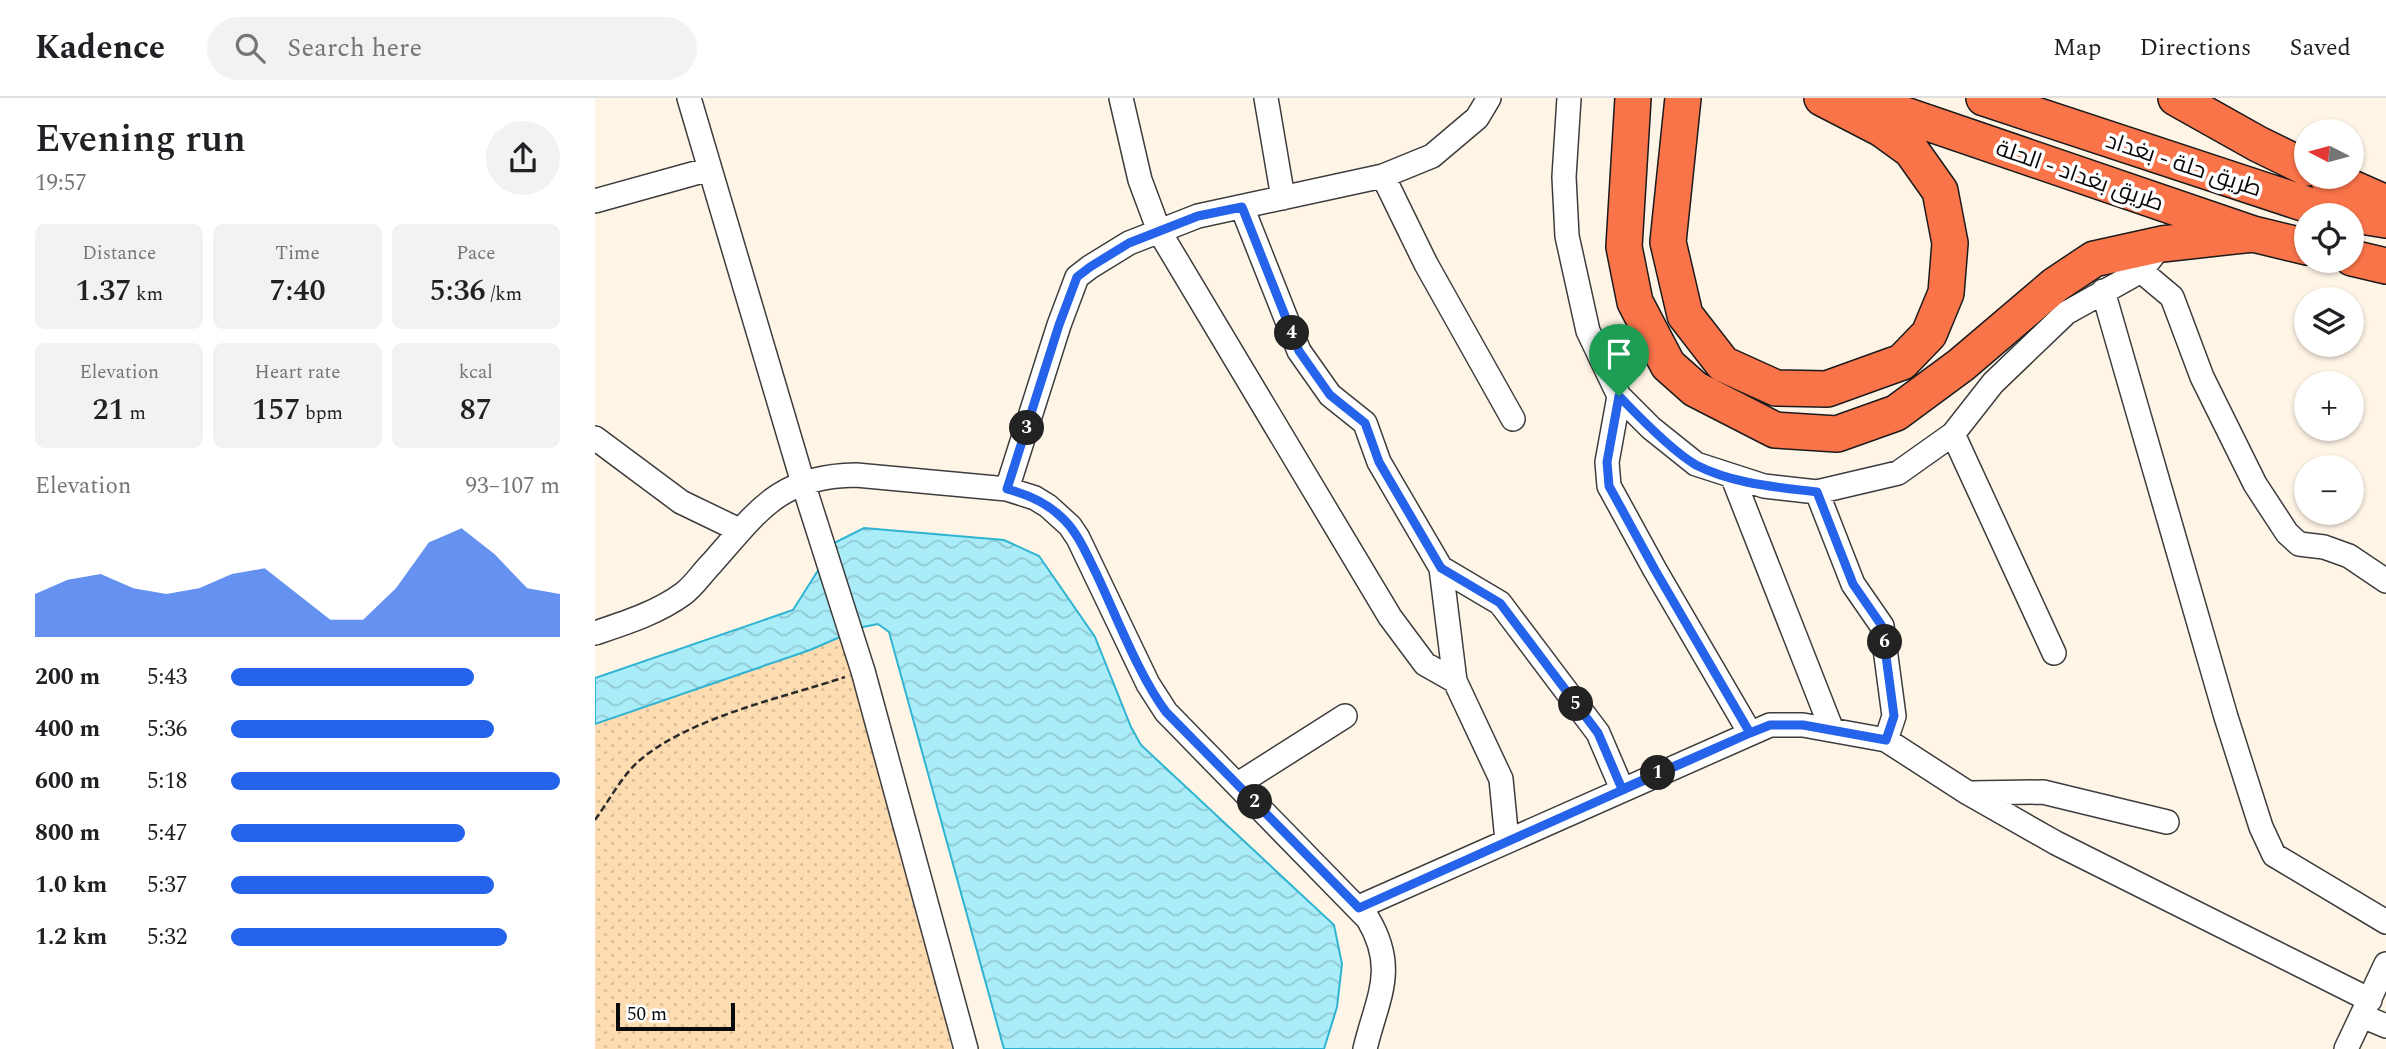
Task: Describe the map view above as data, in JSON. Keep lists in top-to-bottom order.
{
  "streets": {
    "highway": ["طريق حلة - بغداد", "طريق بغداد - الحلة"]
  },
  "scale_bar": "50 m",
  "north": "left",
  "page": {
    "header": "Kadence",
    "search": "Search here",
    "nav": ["Map", "Directions", "Saved"],
    "heading": ["Evening run", "19:57"],
    "map_buttons": ["+", "−"],
    "stats": [
      ["Distance", "1.37 km"],
      ["Time", "7:40"],
      ["Pace", "5:36 /km"],
      ["Elevation", "21 m"],
      ["Heart rate", "157 bpm"],
      ["kcal", "87"]
    ],
    "pins": [
      "4",
      "3",
      "6",
      "5",
      "1",
      "2"
    ],
    "chart": ["Elevation", "93–107 m"],
    "list": [
      {
        "name": "200 m",
        "note": "5:43"
      },
      {
        "name": "400 m",
        "note": "5:36"
      },
      {
        "name": "600 m",
        "note": "5:18"
      },
      {
        "name": "800 m",
        "note": "5:47"
      },
      {
        "name": "1.0 km",
        "note": "5:37"
      },
      {
        "name": "1.2 km",
        "note": "5:32"
      }
    ],
    "scale": "50 m"
  }
}
